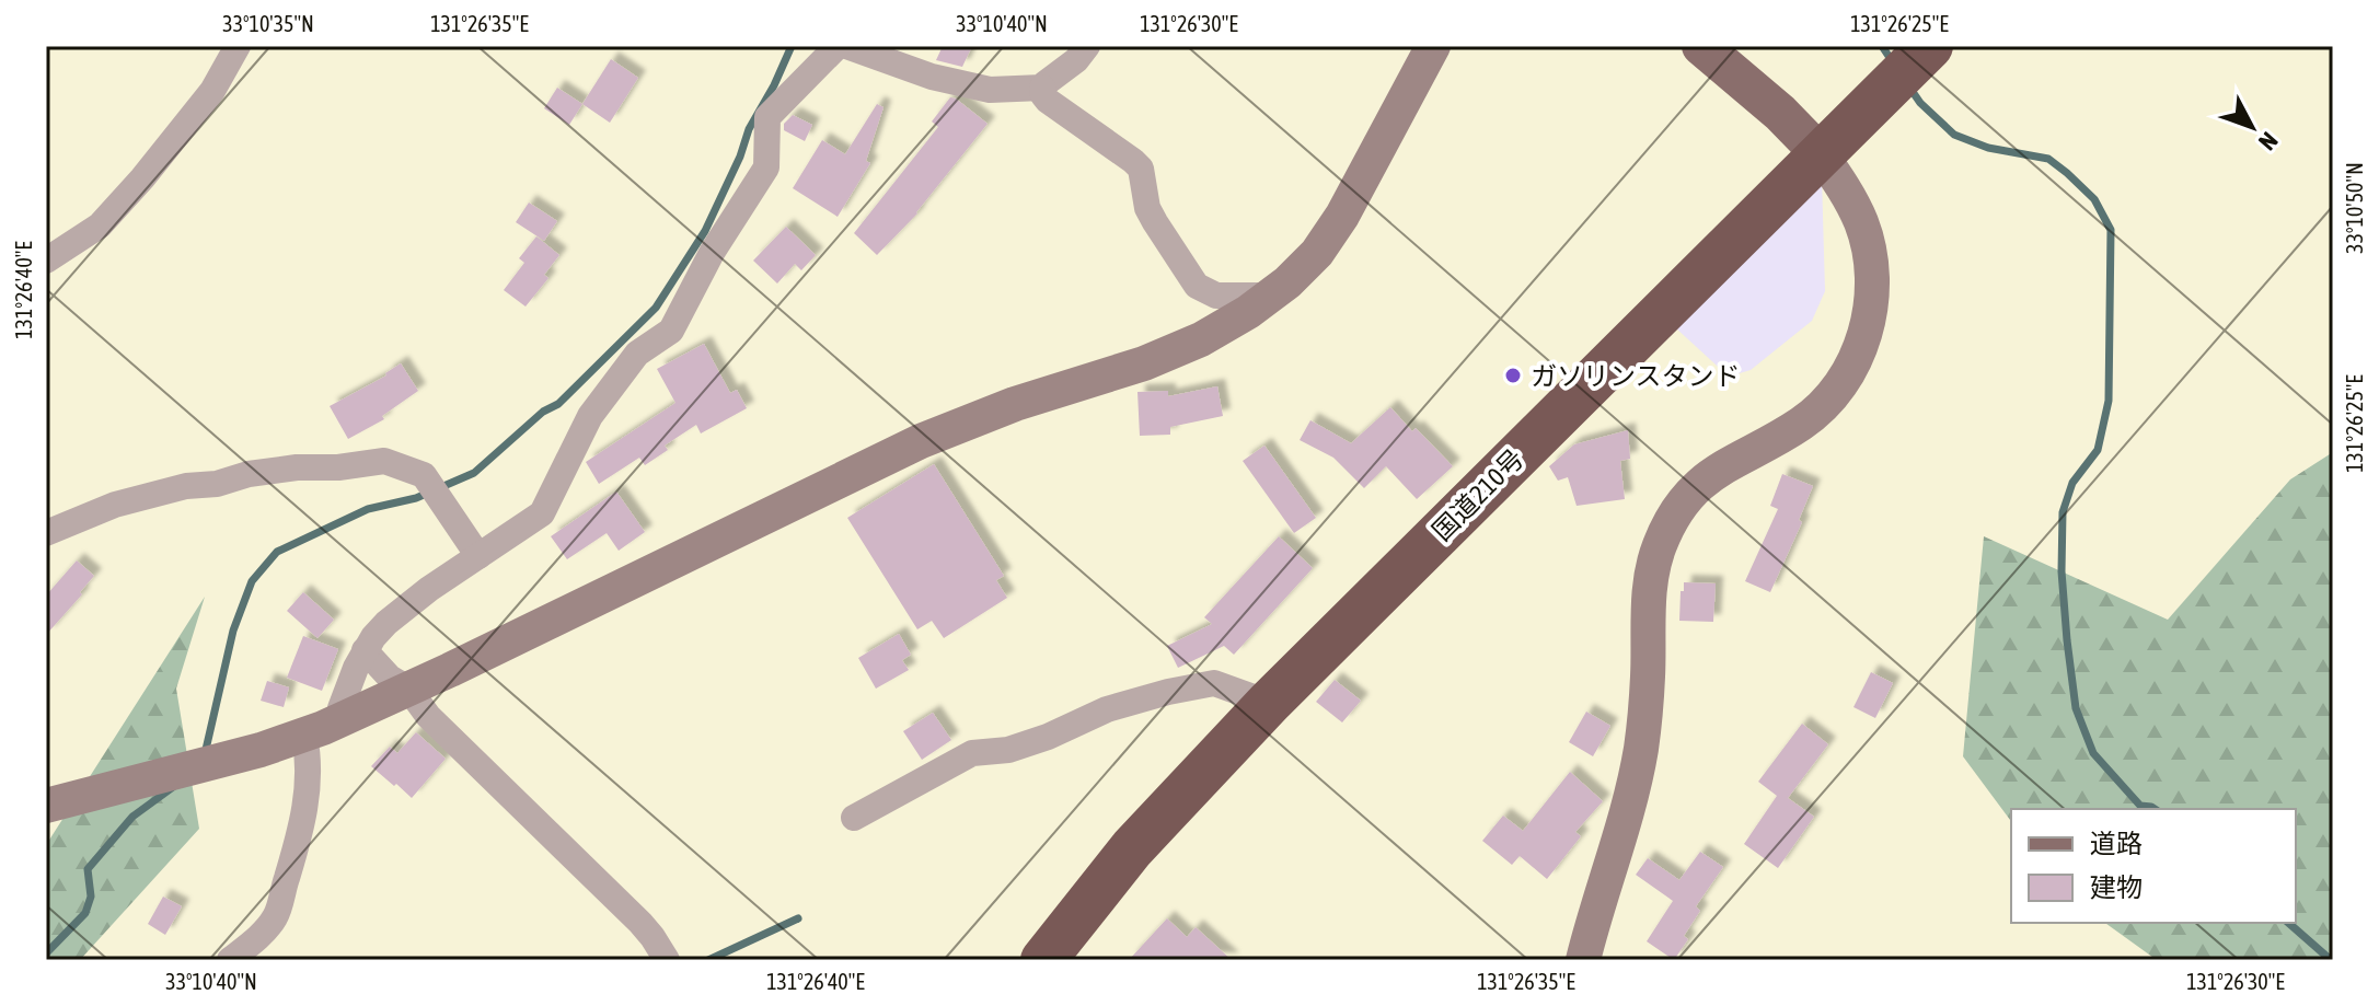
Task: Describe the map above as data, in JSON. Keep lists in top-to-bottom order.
{
  "streets": {
    "highway": ["国道210号"]
  },
  "places": ["ガソリンスタンド"],
  "legend": ["道路", "建物"],
  "north": "bottom right",
  "coordinates": [
    "33°10'35\"N",
    "131°26'35\"E",
    "33°10'40\"N",
    "131°26'30\"E",
    "131°26'25\"E",
    "33°10'50\"N",
    "131°26'40\"E"
  ]
}
